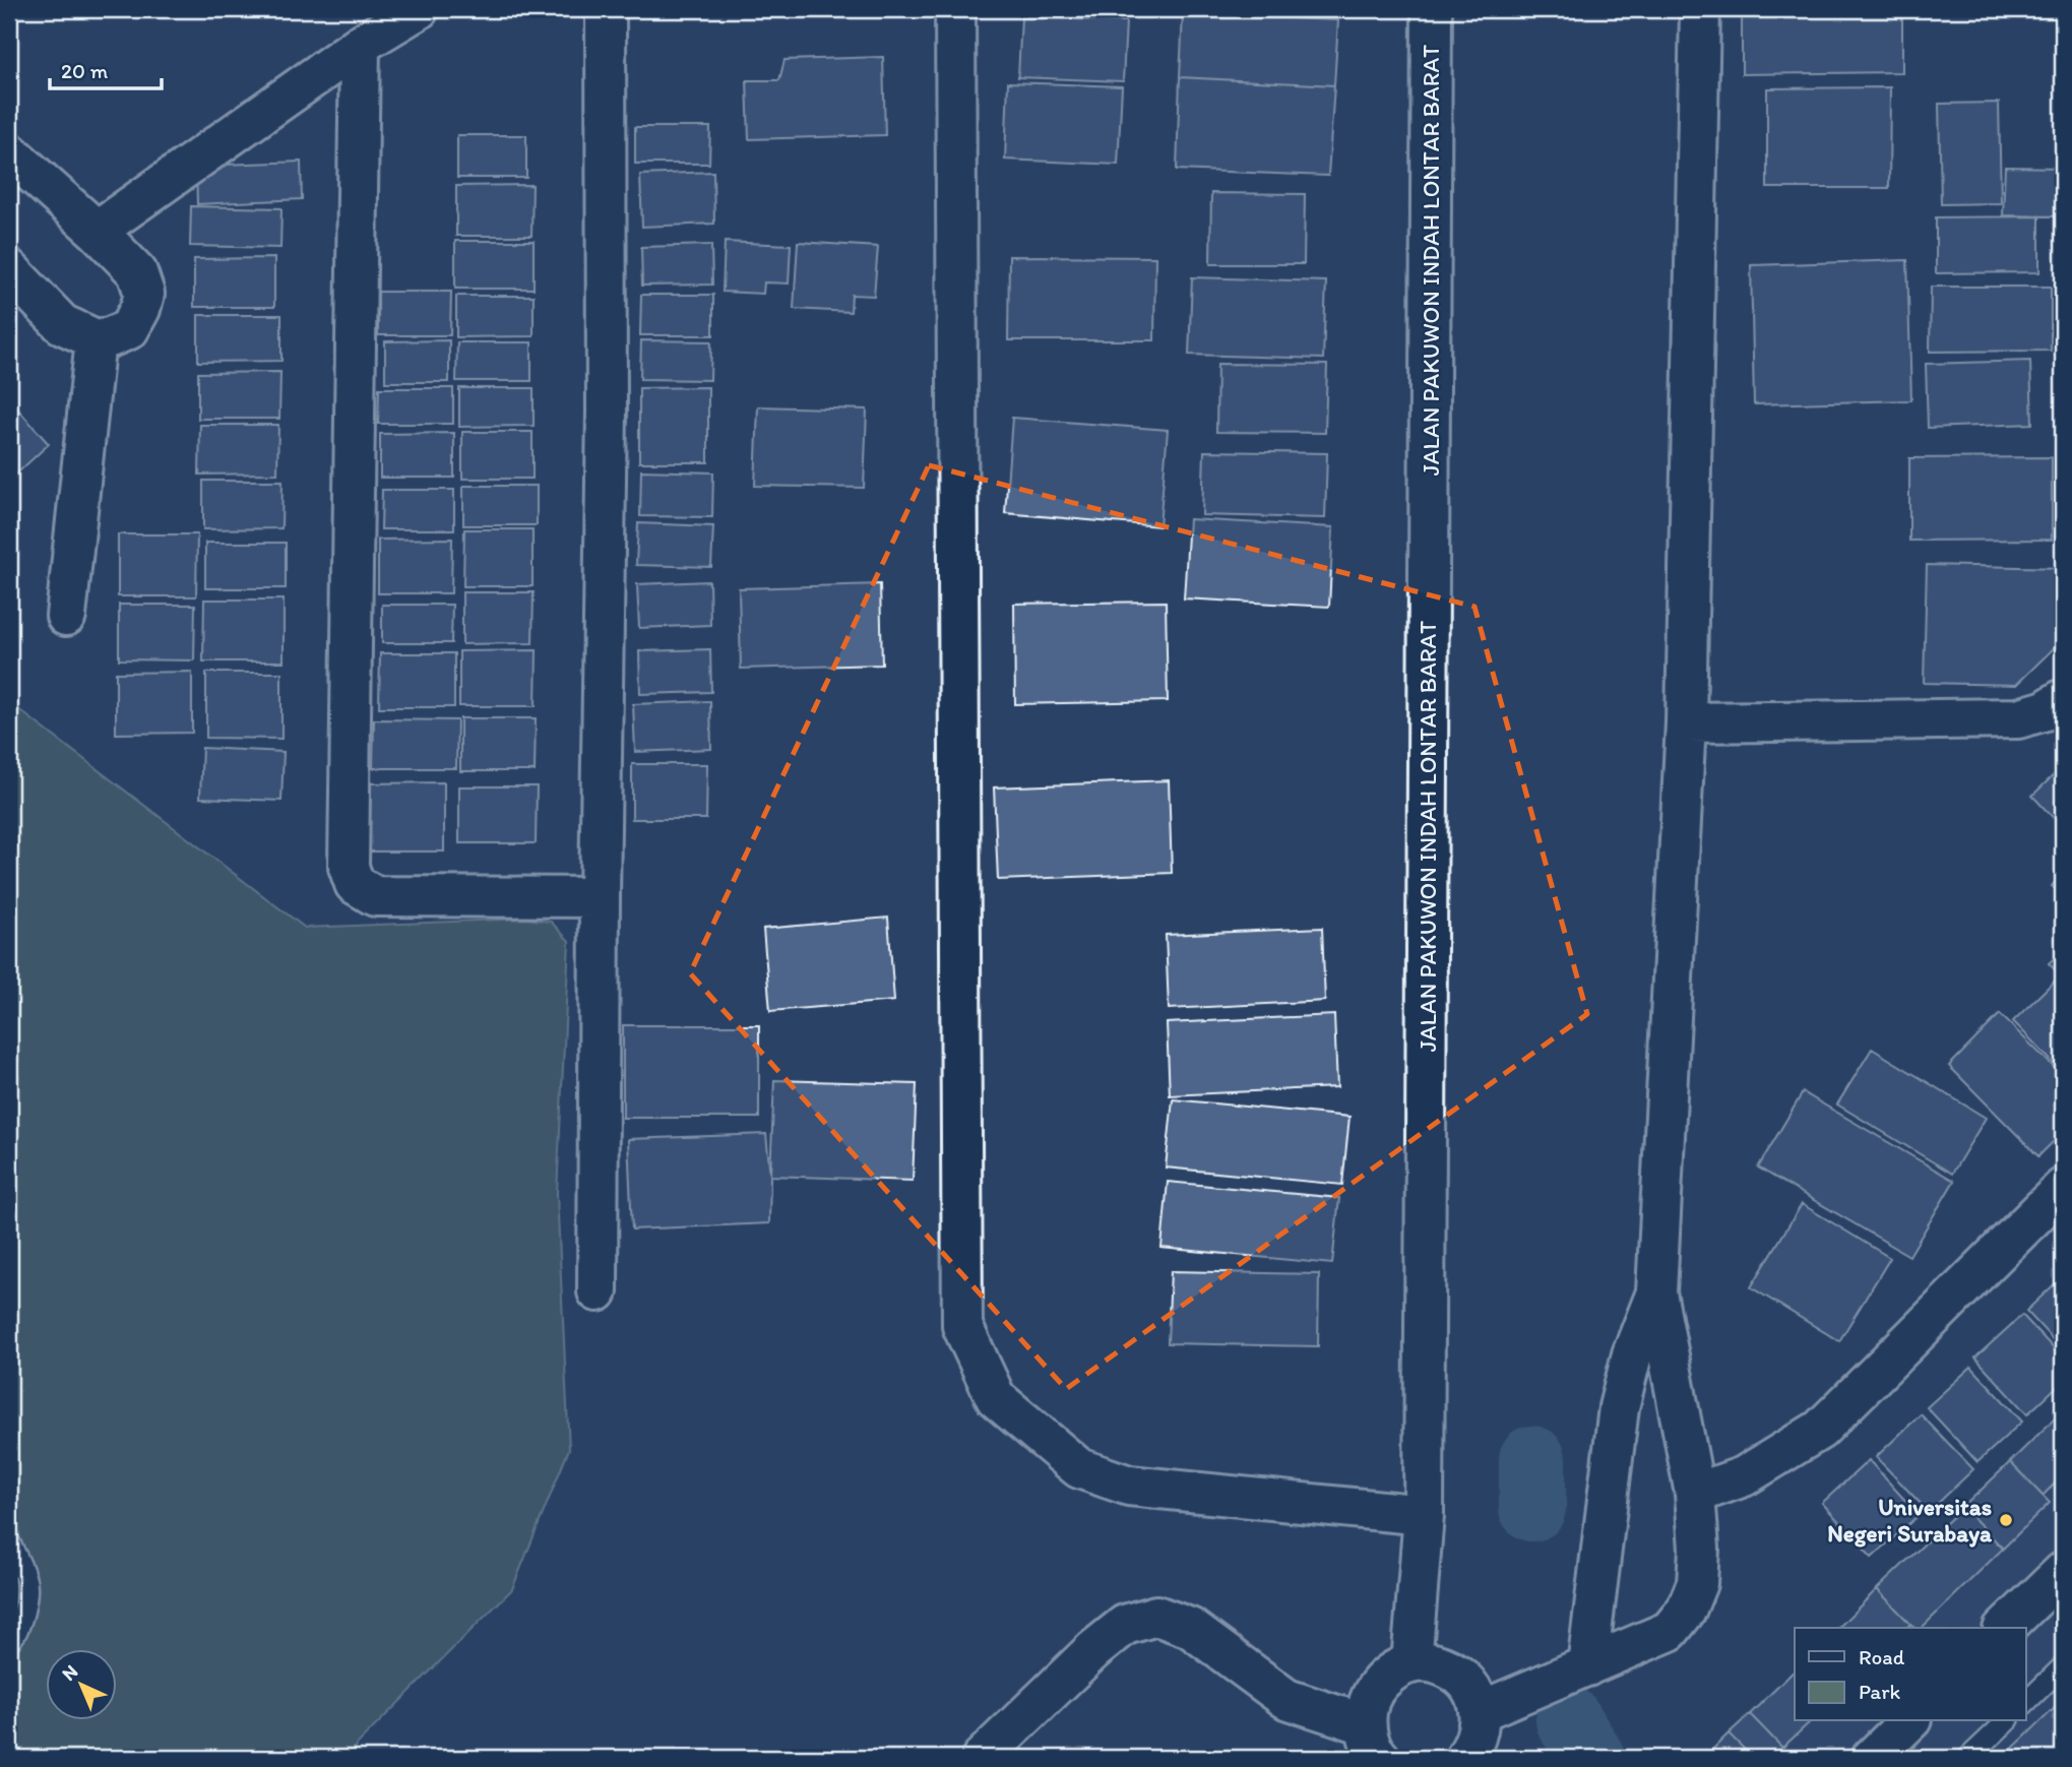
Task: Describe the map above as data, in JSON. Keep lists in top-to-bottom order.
{
  "streets": {
    "street": ["JALAN PAKUWON INDAH LONTAR BARAT"]
  },
  "places": ["Universitas Negeri Surabaya"],
  "legend": ["Road", "Park"],
  "scale_bar": "20 m",
  "north": "top left"
}
